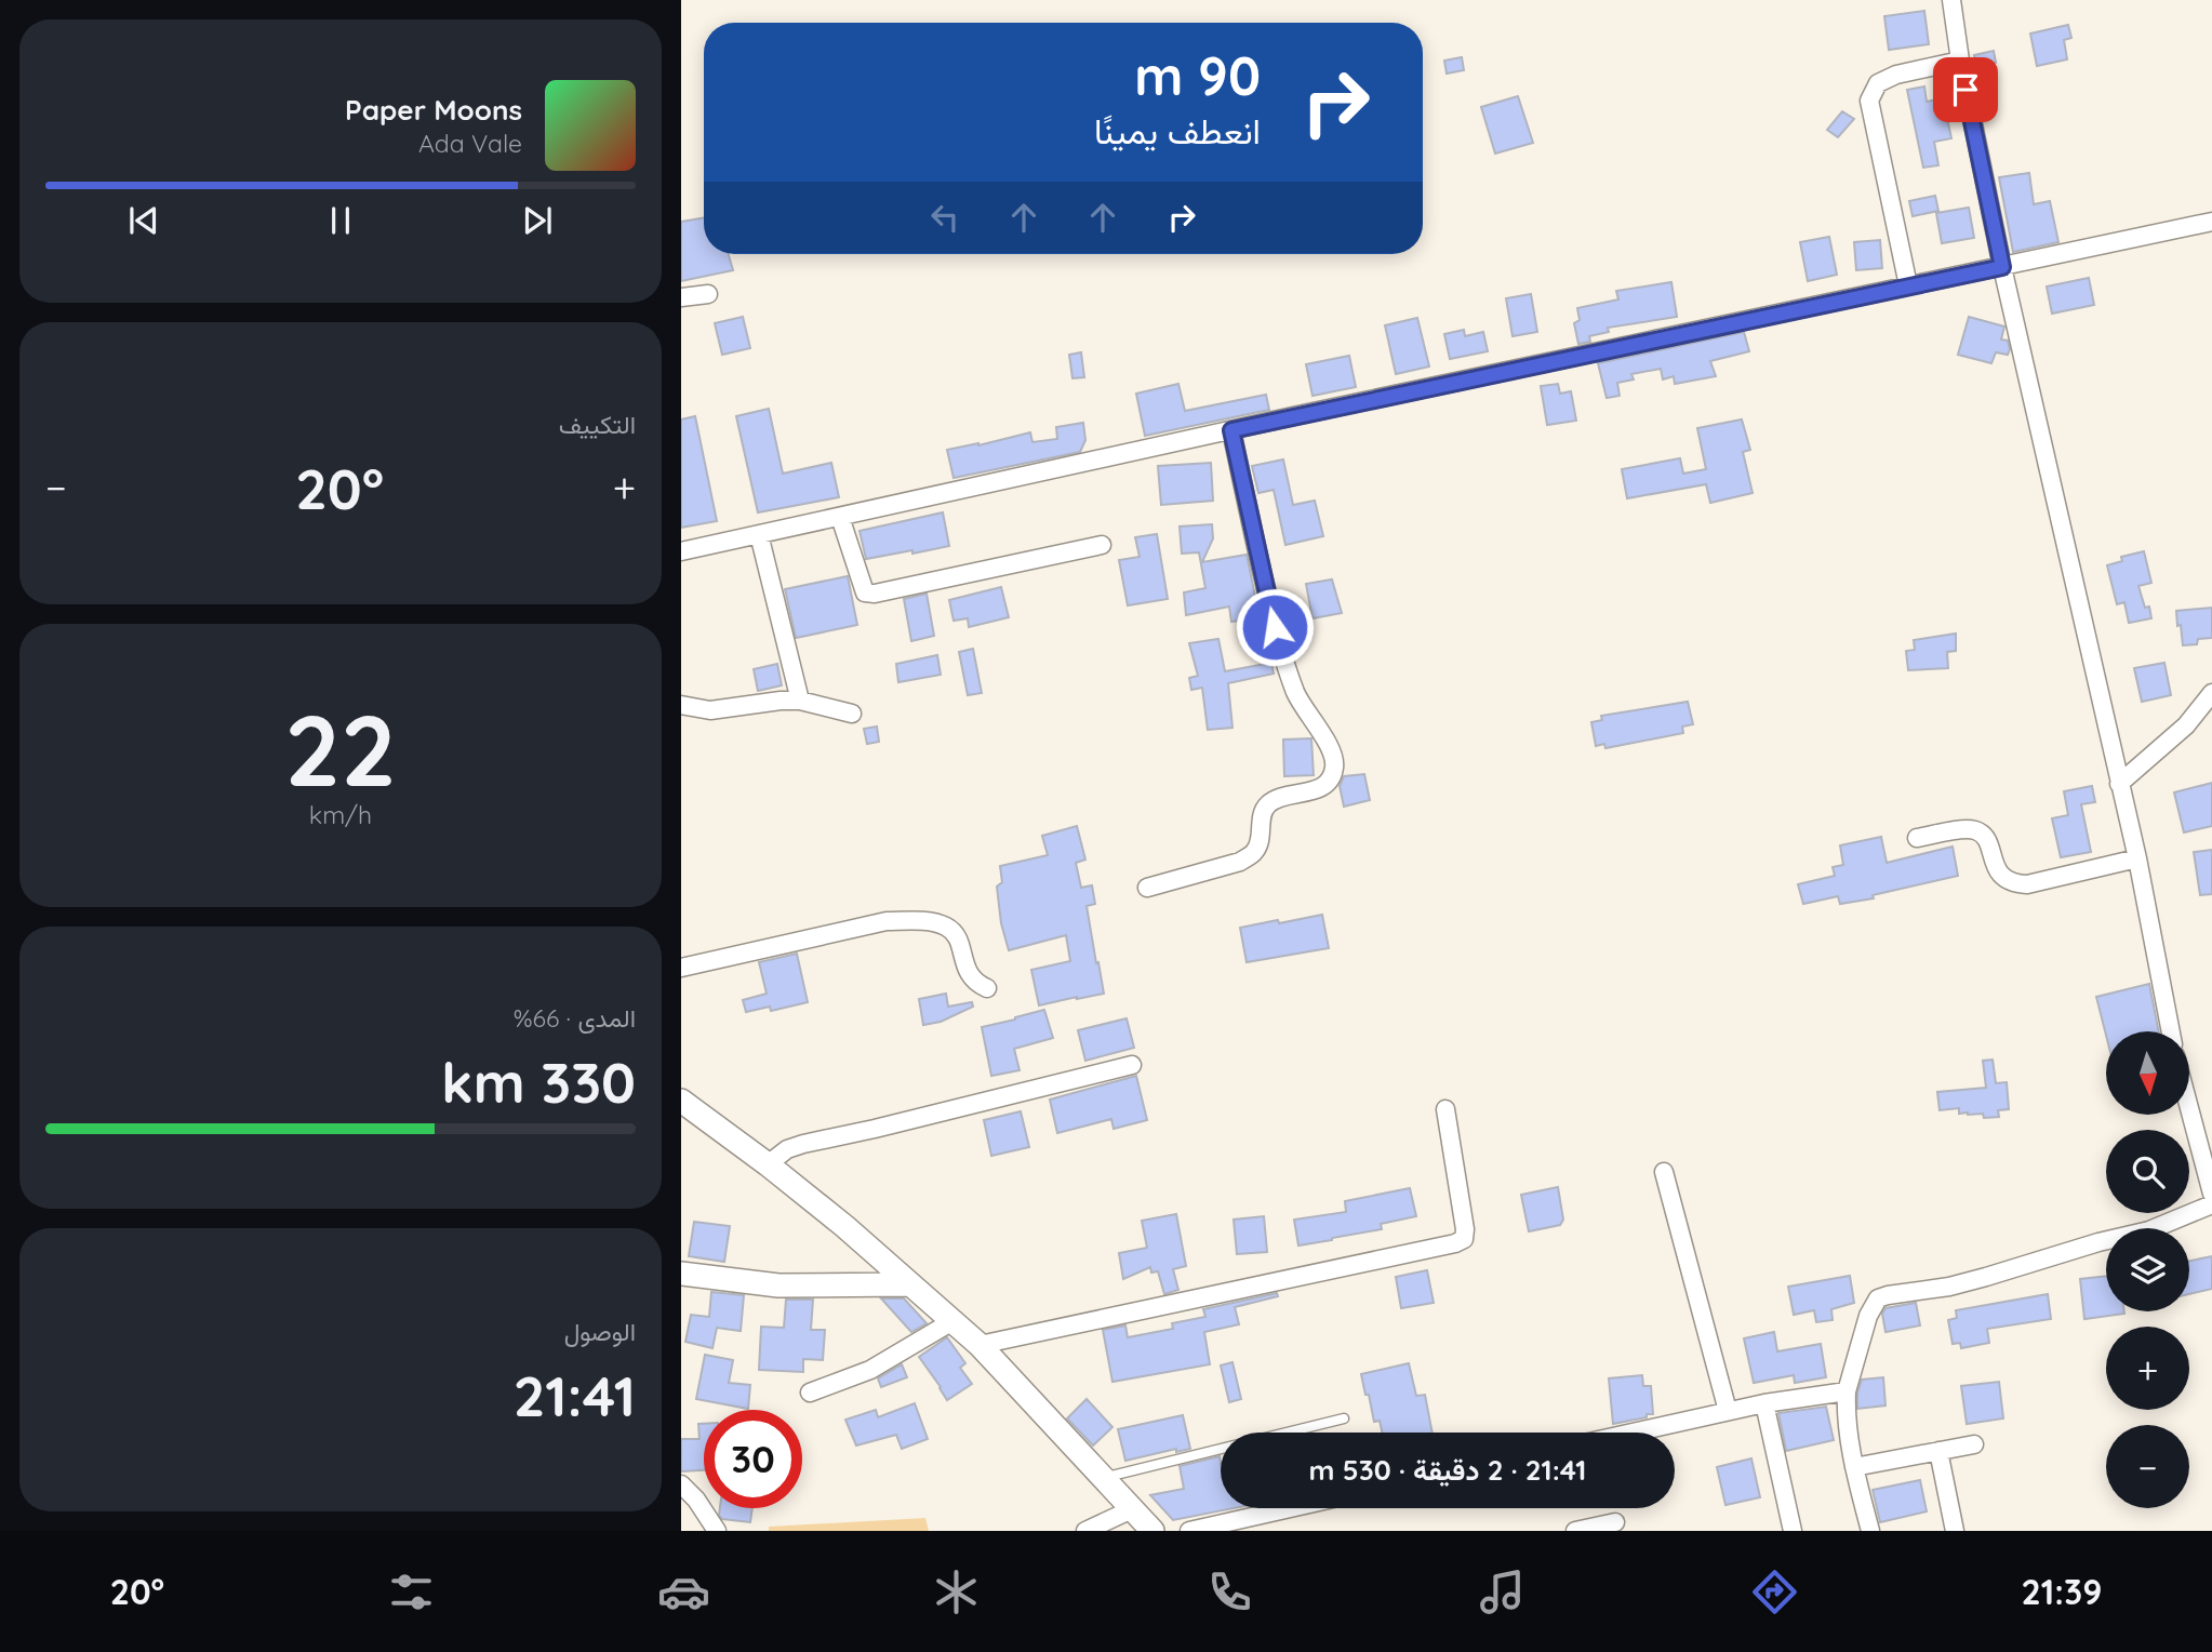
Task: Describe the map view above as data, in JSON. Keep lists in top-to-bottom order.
{
  "north": "bottom",
  "page": {
    "turn": ["90 m", "انعطف يمينًا"],
    "song": ["Paper Moons", "Ada Vale"],
    "tile": [
      "التكييف",
      ["22", "km/h"],
      ["المدى · 66%", "330 km"],
      ["الوصول", "21:41"]
    ],
    "heat": ["−", "20°", "+"],
    "map_buttons": ["+", "−"],
    "limit": "30",
    "trip": "21:41 · 2 دقيقة · 530 m",
    "tabs": ["21:39", "20°"]
  }
}
